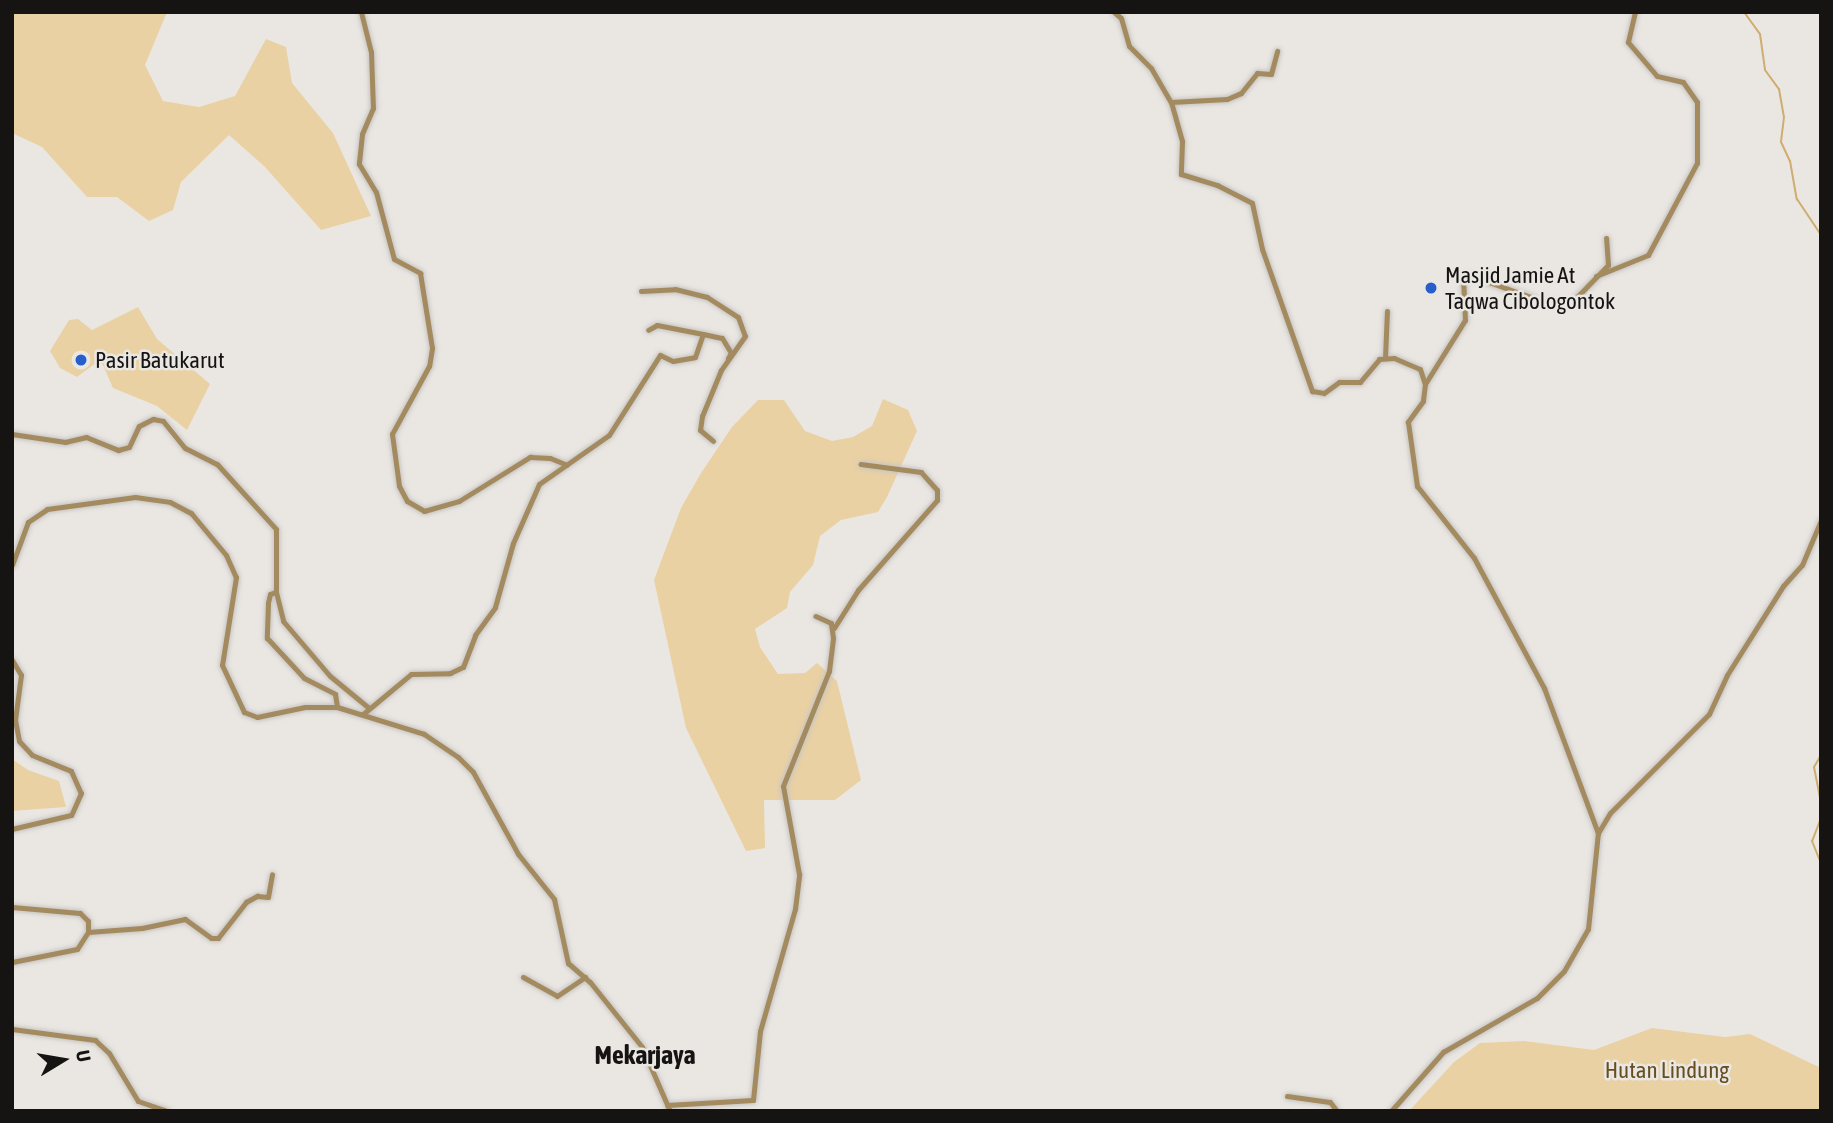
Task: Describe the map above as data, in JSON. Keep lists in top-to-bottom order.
{
  "districts": ["Mekarjaya"],
  "parks": ["Hutan Lindung"],
  "places": ["Masjid Jamie At Taqwa Cibologontok", "Pasir Batukarut"],
  "north": "right"
}
